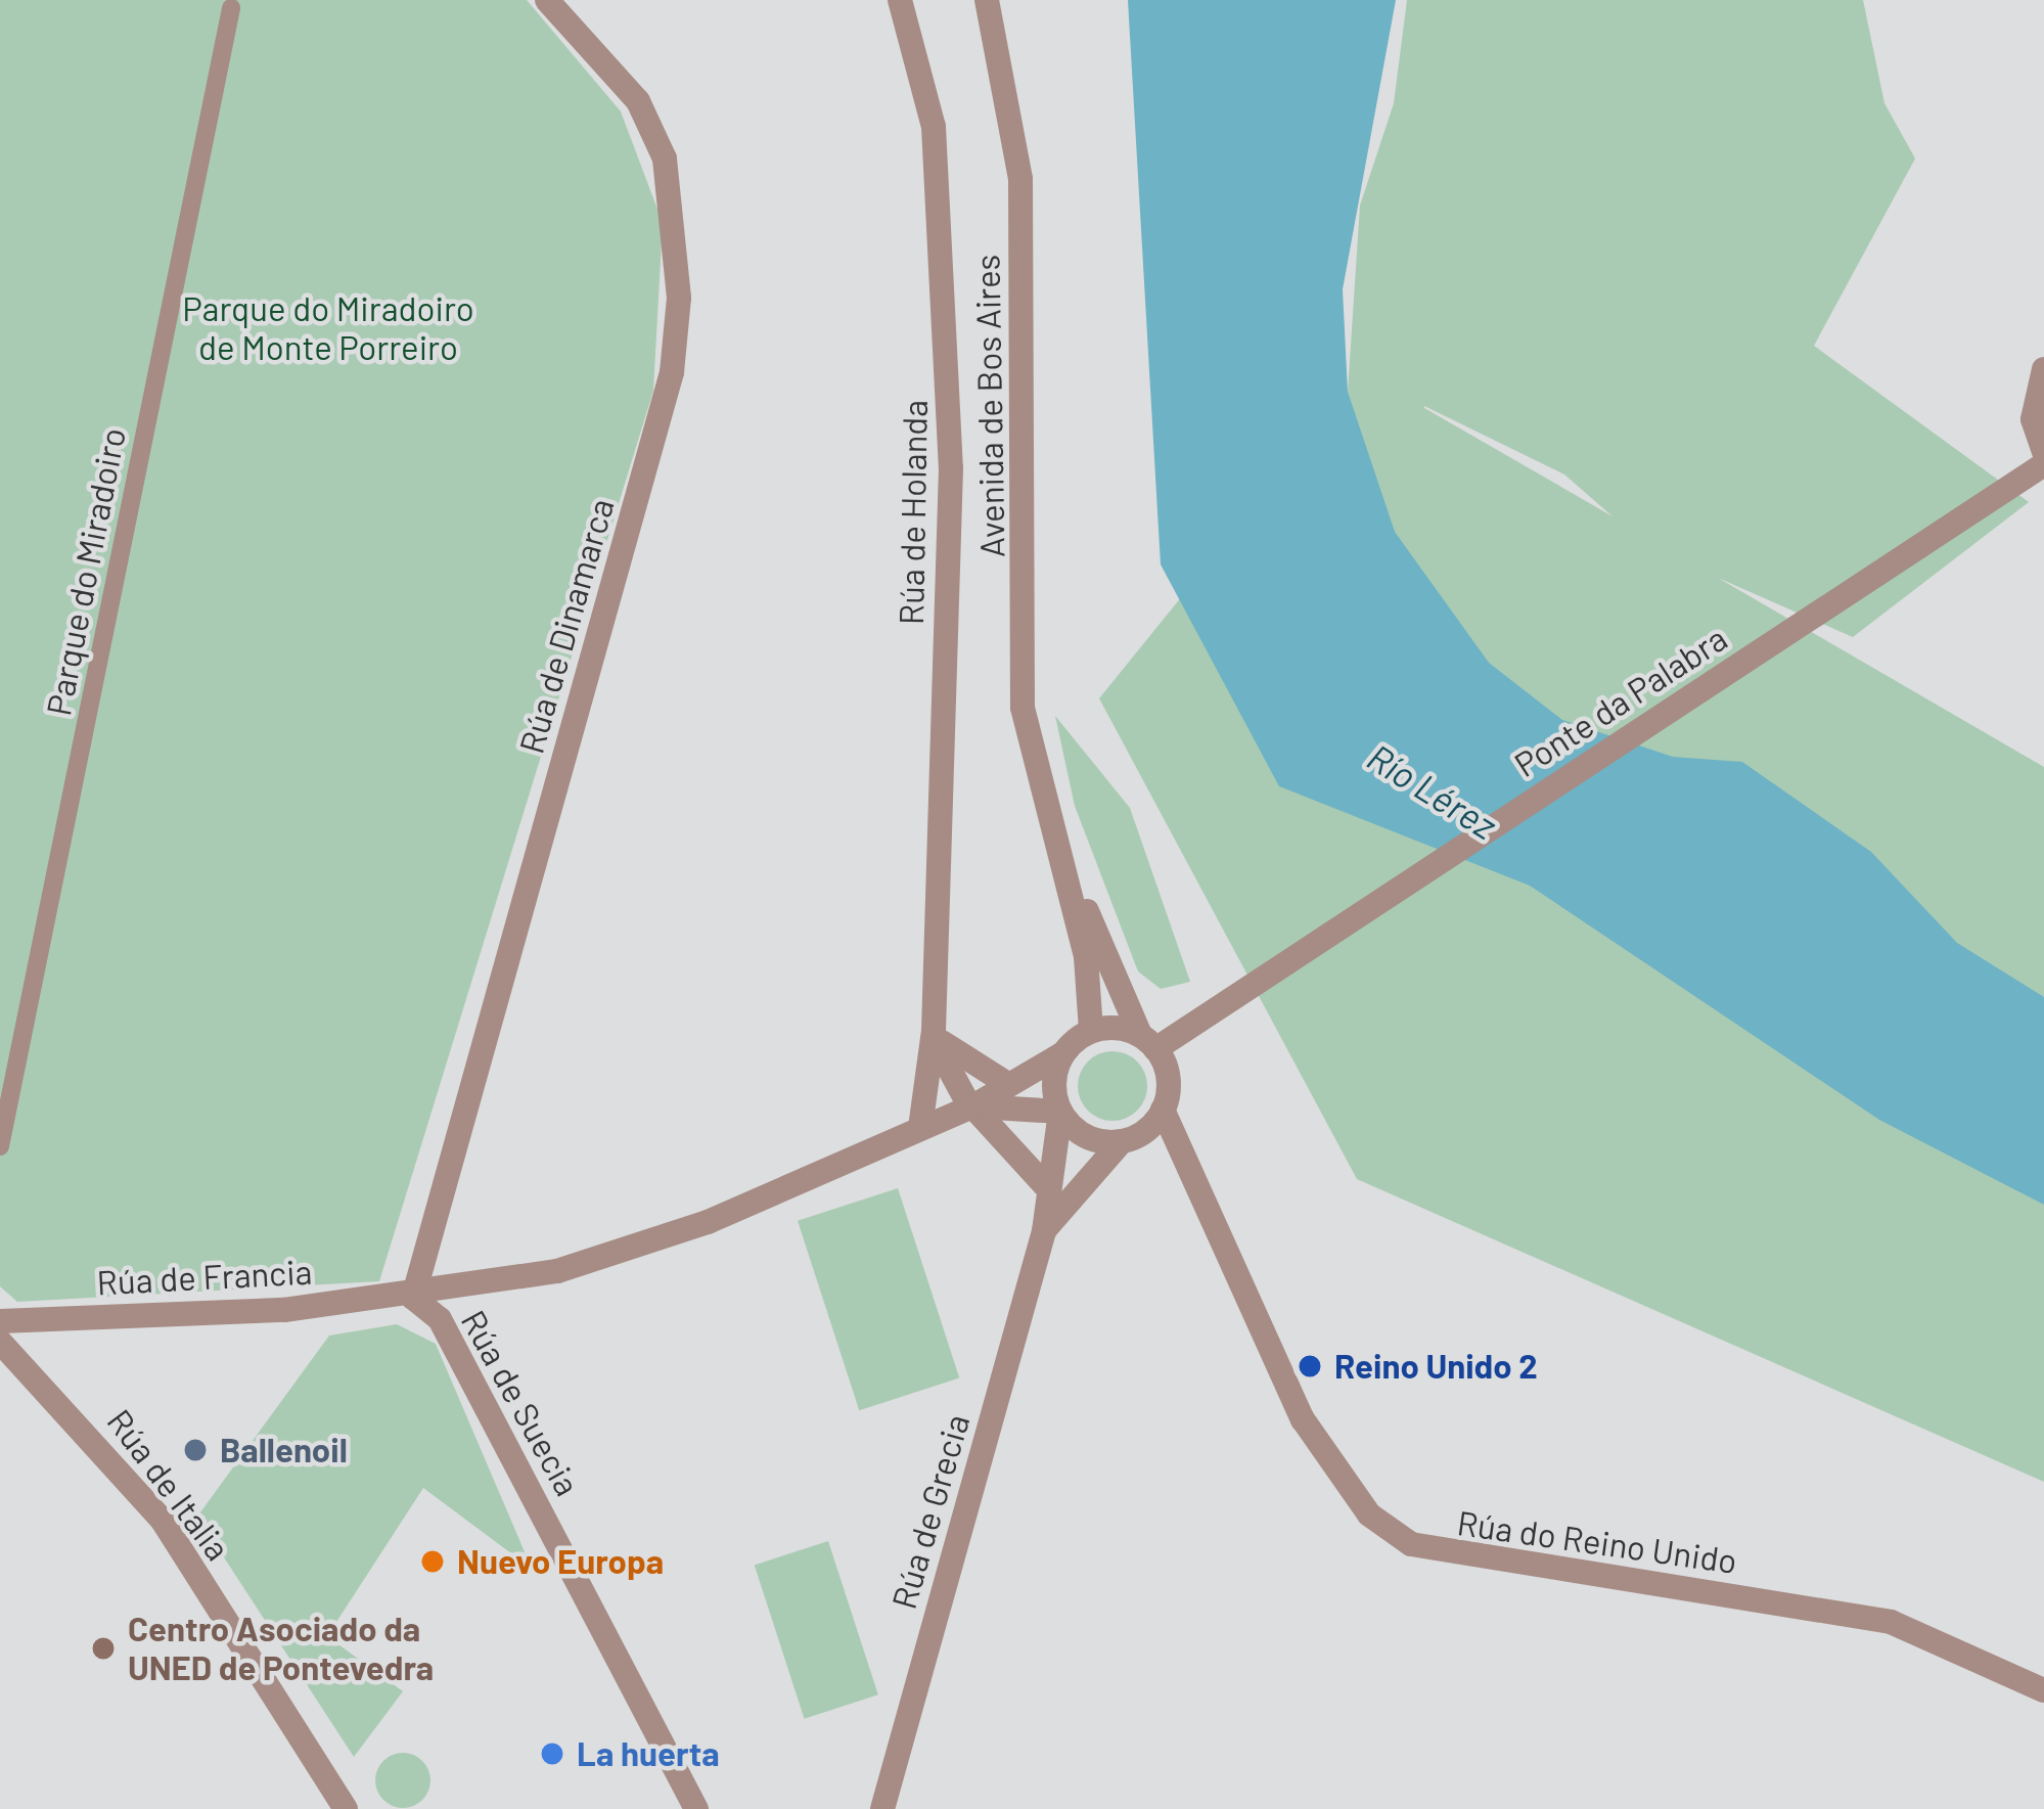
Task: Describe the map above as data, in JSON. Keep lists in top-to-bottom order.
{
  "streets": {
    "street": [
      "Avenida de Bos Aires",
      "Rúa de Holanda",
      "Parque do Miradoiro",
      "Rúa de Dinamarca",
      "Ponte da Palabra",
      "Rúa de Francia",
      "Rúa de Suecia",
      "Rúa de Italia",
      "Rúa de Grecia",
      "Rúa do Reino Unido"
    ]
  },
  "crossings": [
    ["Avenida de Bos Aires", "Ponte da Palabra"],
    ["Avenida de Bos Aires", "Rúa de Grecia"],
    ["Avenida de Bos Aires", "Rúa do Reino Unido"],
    ["Rúa de Holanda", "Rúa de Grecia"],
    ["Rúa de Dinamarca", "Rúa de Francia"],
    ["Rúa de Dinamarca", "Rúa de Suecia"],
    ["Ponte da Palabra", "Rúa de Grecia"],
    ["Ponte da Palabra", "Rúa do Reino Unido"],
    ["Rúa de Francia", "Rúa de Suecia"],
    ["Rúa de Grecia", "Rúa do Reino Unido"]
  ],
  "water": ["Río Lérez"],
  "parks": ["Parque do Miradoiro de Monte Porreiro"],
  "places": [
    "Reino Unido 2",
    "Ballenoil",
    "Nuevo Europa",
    "Centro Asociado da UNED de Pontevedra",
    "La huerta"
  ]
}
